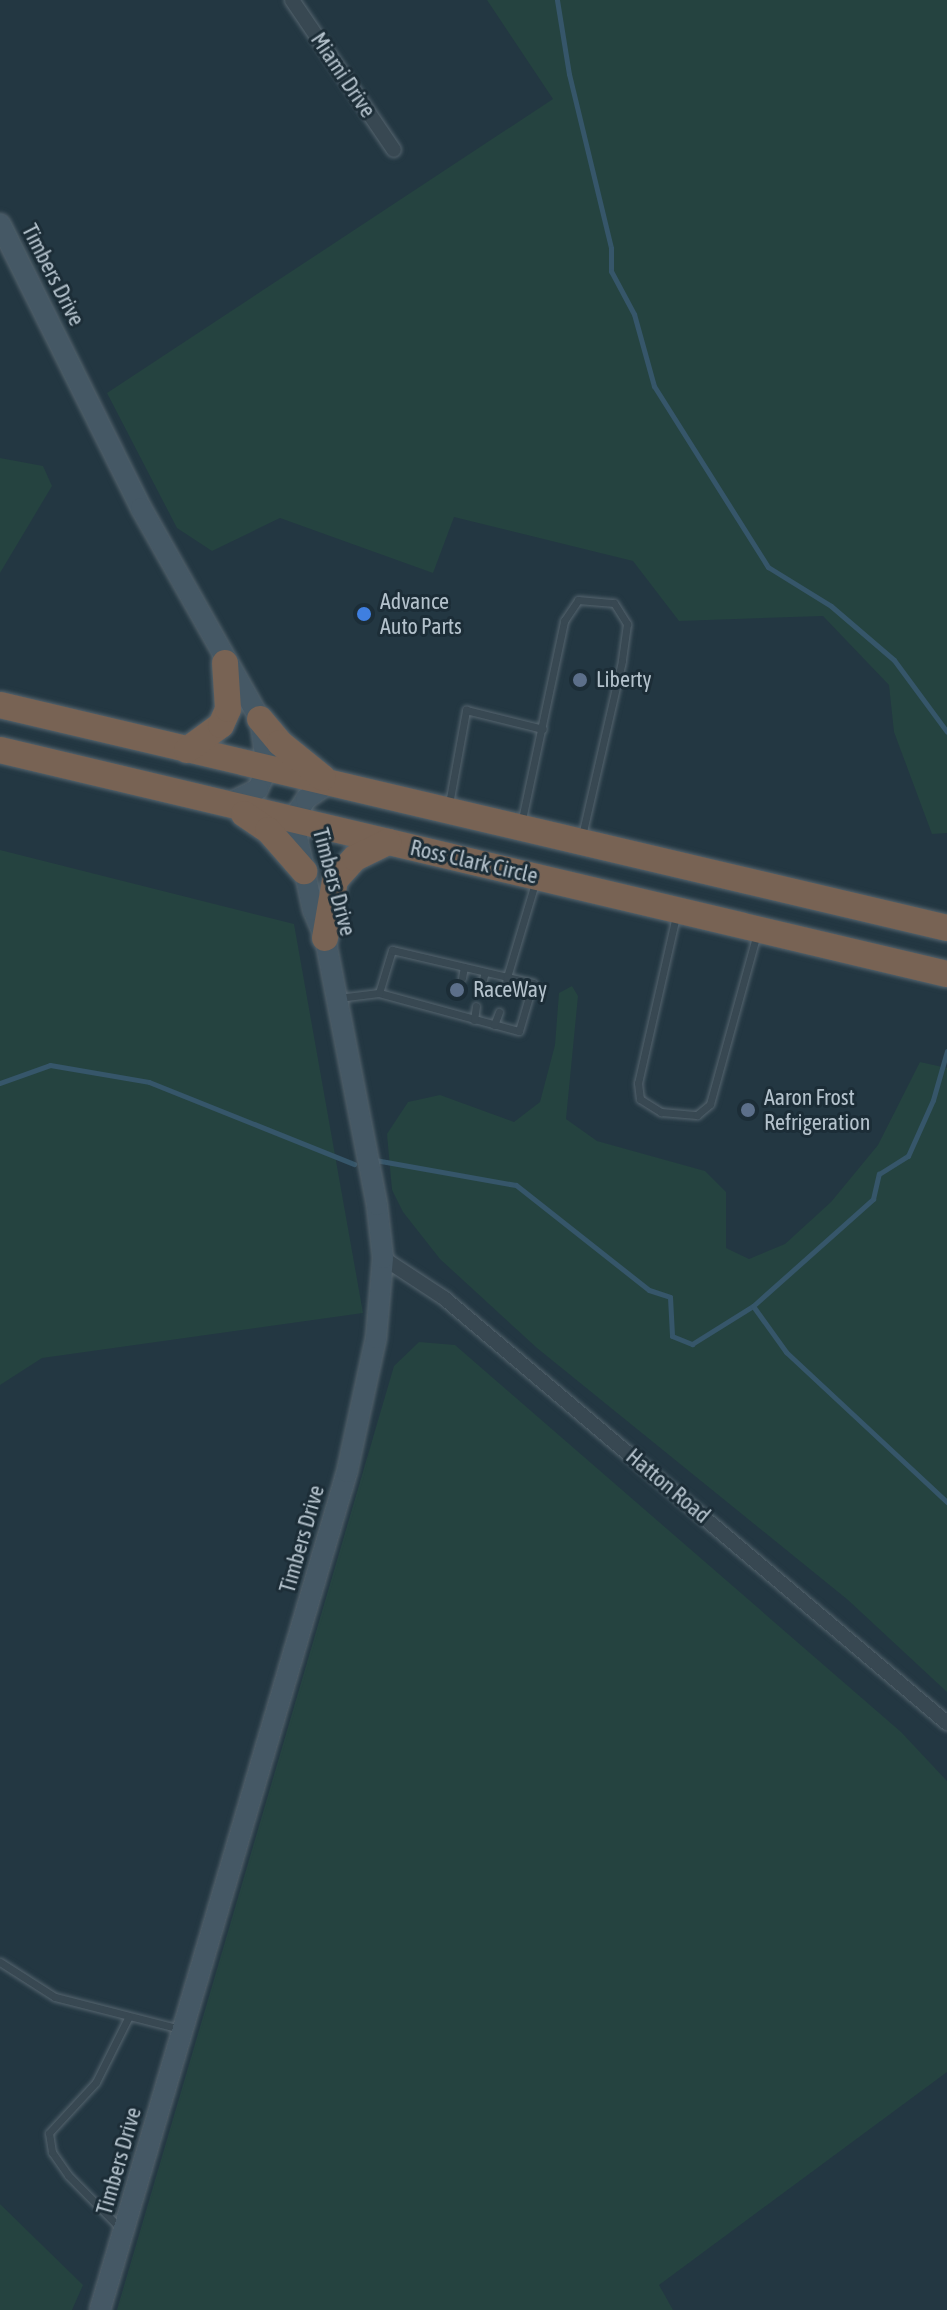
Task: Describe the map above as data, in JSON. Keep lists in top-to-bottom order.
{
  "streets": {
    "highway": ["Ross Clark Circle"],
    "street": ["Miami Drive", "Timbers Drive", "Hatton Road"]
  },
  "crossings": [
    ["Timbers Drive", "Ross Clark Circle"],
    ["Timbers Drive", "Hatton Road"]
  ],
  "places": [
    "Advance Auto Parts",
    "Liberty",
    "RaceWay",
    "Aaron Frost Refrigeration"
  ]
}
